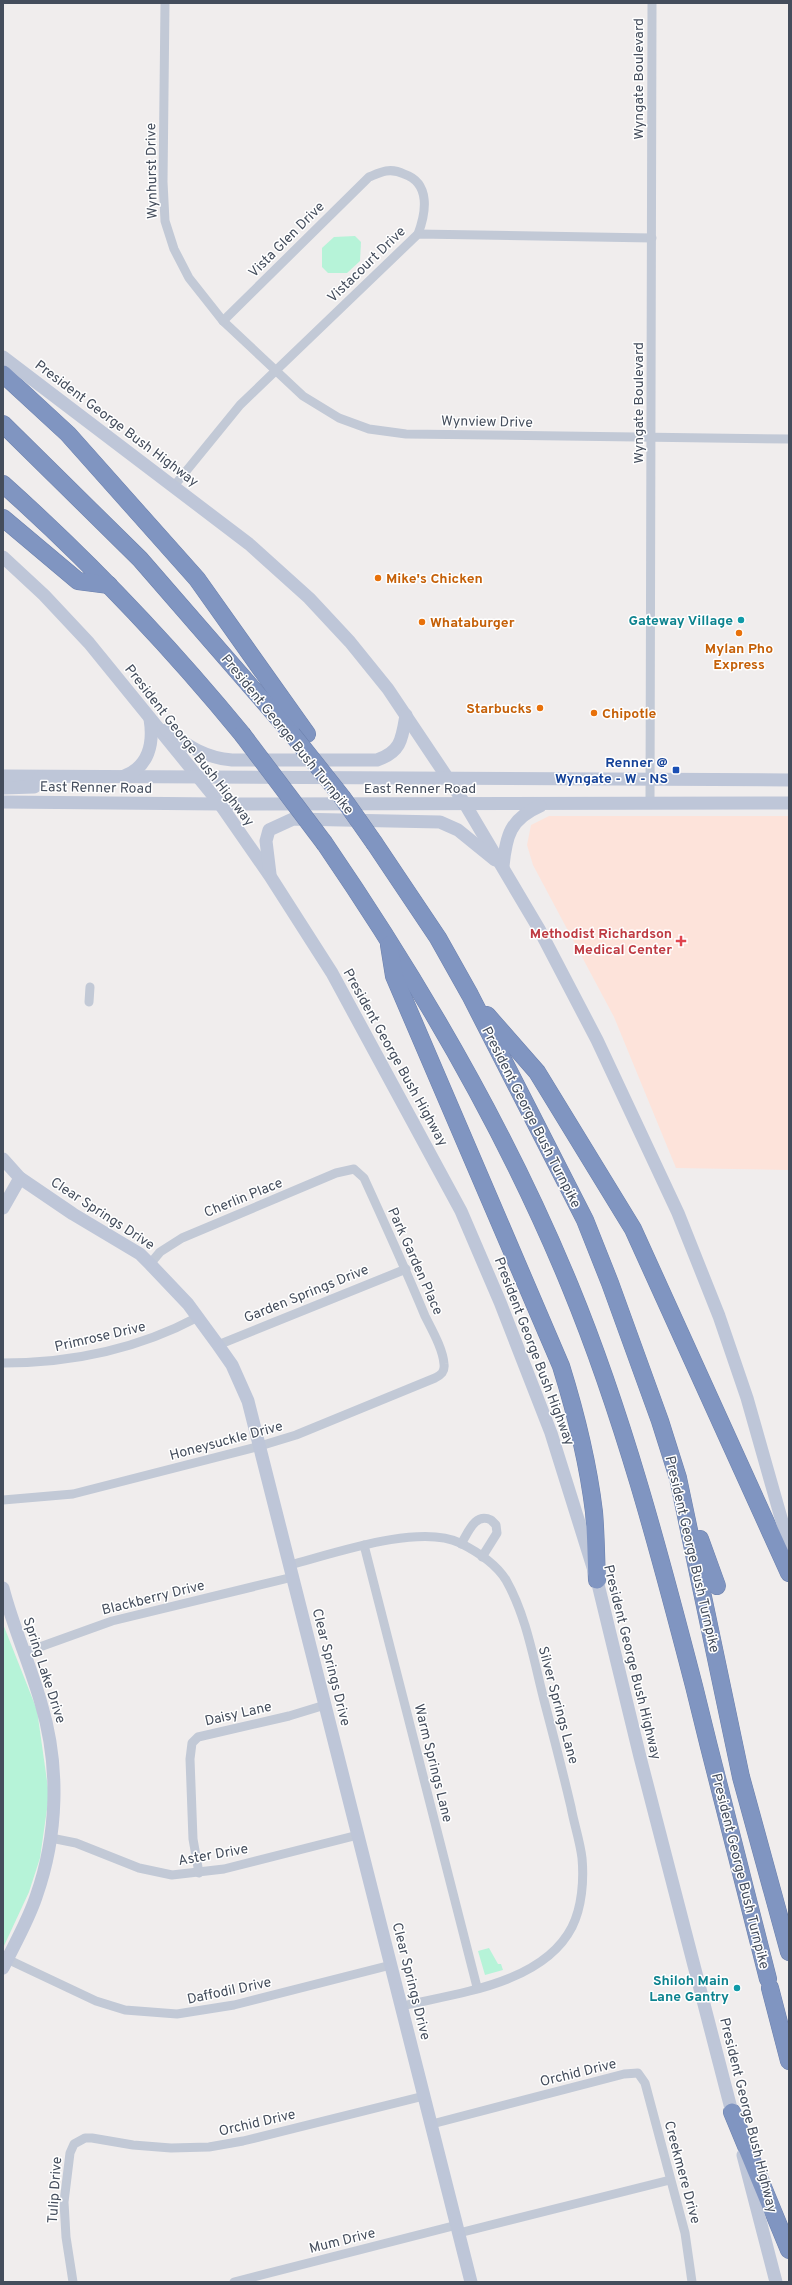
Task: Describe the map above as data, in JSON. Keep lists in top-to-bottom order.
{
  "streets": {
    "highway": ["President George Bush Turnpike"],
    "main road": [
      "President George Bush Highway",
      "East Renner Road",
      "Clear Springs Drive",
      "Spring Lake Drive"
    ],
    "street": [
      "Wyngate Boulevard",
      "Wynhurst Drive",
      "Vista Glen Drive",
      "Vistacourt Drive",
      "Wynview Drive",
      "Cherlin Place",
      "Park Garden Place",
      "Garden Springs Drive",
      "Primrose Drive",
      "Honeysuckle Drive",
      "Blackberry Drive",
      "Silver Springs Lane",
      "Daisy Lane",
      "Warm Springs Lane",
      "Aster Drive",
      "Daffodil Drive",
      "Orchid Drive",
      "Creekmere Drive",
      "Tulip Drive",
      "Mum Drive"
    ]
  },
  "crossings": [
    ["Wyngate Boulevard", "Vistacourt Drive"],
    ["Wyngate Boulevard", "Wynview Drive"],
    ["Wyngate Boulevard", "East Renner Road"],
    ["Wynhurst Drive", "Vista Glen Drive"],
    ["Wynhurst Drive", "Wynview Drive"],
    ["Vista Glen Drive", "Vistacourt Drive"],
    ["Vista Glen Drive", "Wynview Drive"],
    ["Vistacourt Drive", "Wynview Drive"],
    ["Vistacourt Drive", "President George Bush Highway"],
    ["President George Bush Highway", "East Renner Road"],
    ["Cherlin Place", "Clear Springs Drive"],
    ["Cherlin Place", "Park Garden Place"],
    ["Clear Springs Drive", "Garden Springs Drive"],
    ["Clear Springs Drive", "Primrose Drive"],
    ["Clear Springs Drive", "Honeysuckle Drive"],
    ["Clear Springs Drive", "Blackberry Drive"],
    ["Clear Springs Drive", "Silver Springs Lane"],
    ["Clear Springs Drive", "Daisy Lane"],
    ["Clear Springs Drive", "Aster Drive"],
    ["Clear Springs Drive", "Daffodil Drive"],
    ["Clear Springs Drive", "Orchid Drive"],
    ["Clear Springs Drive", "Mum Drive"],
    ["Park Garden Place", "Garden Springs Drive"],
    ["Park Garden Place", "Honeysuckle Drive"],
    ["Blackberry Drive", "Spring Lake Drive"],
    ["Blackberry Drive", "Silver Springs Lane"],
    ["Spring Lake Drive", "Aster Drive"],
    ["Spring Lake Drive", "Daffodil Drive"],
    ["Silver Springs Lane", "Warm Springs Lane"],
    ["Daisy Lane", "Aster Drive"],
    ["Orchid Drive", "Creekmere Drive"],
    ["Orchid Drive", "Tulip Drive"],
    ["Creekmere Drive", "Mum Drive"]
  ],
  "places": {
    "other": [
      "Mike's Chicken",
      "Gateway Village",
      "Whataburger",
      "Mylan Pho Express",
      "Starbucks",
      "Chipotle",
      "Shiloh Main Lane Gantry"
    ],
    "transit": ["Renner @ Wyngate - W - NS"],
    "health": ["Methodist Richardson Medical Center"]
  }
}
